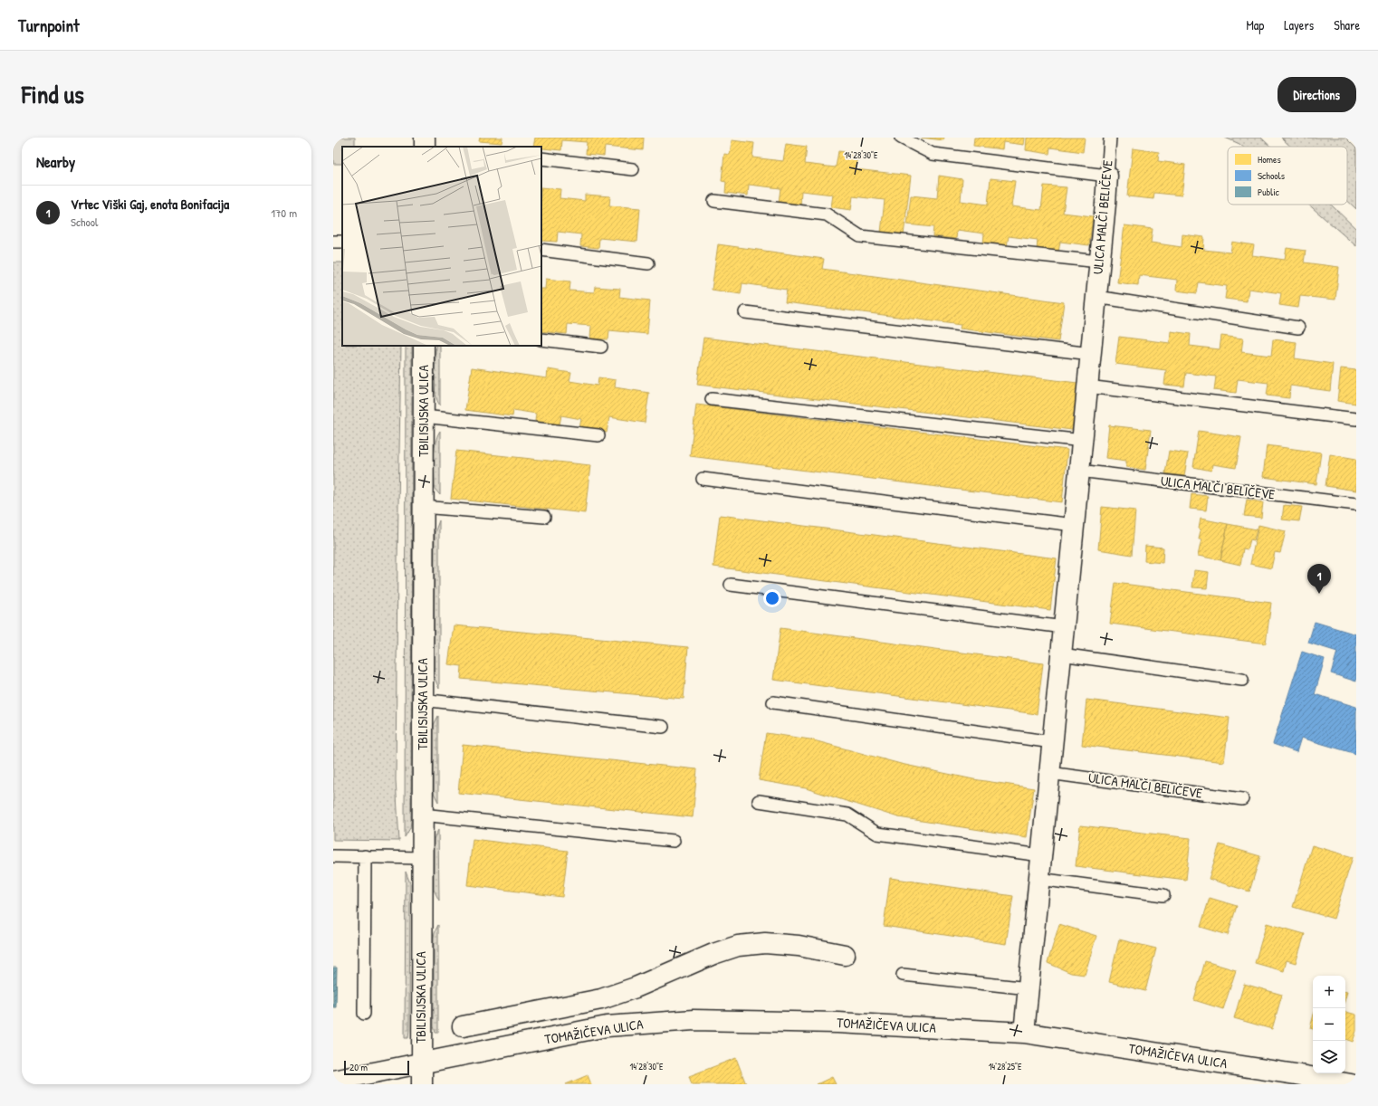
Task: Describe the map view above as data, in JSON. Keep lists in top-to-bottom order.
{
  "streets": {
    "street": ["ULICA MALČI BELIČEVE", "TBILISIJSKA ULICA", "TOMAŽIČEVA ULICA"]
  },
  "crossings": [
    ["ULICA MALČI BELIČEVE", "TOMAŽIČEVA ULICA"],
    ["TBILISIJSKA ULICA", "TOMAŽIČEVA ULICA"]
  ],
  "legend": ["Homes", "Schools", "Public"],
  "scale_bar": "20 m",
  "page": {
    "header": "Turnpoint",
    "nav": ["Map", "Layers", "Share"],
    "title": "Find us",
    "buttons": "Directions",
    "heading": "Nearby",
    "list": [
      {
        "mark": "1",
        "name": "Vrtec Viški Gaj, enota Bonifacija",
        "note": "School",
        "value": "170 m"
      }
    ],
    "pins": "1",
    "map_buttons": ["+", "−"],
    "scale": "20 m"
  },
  "coordinates": ["14°28'30\"E", "14°28'25\"E"]
}
